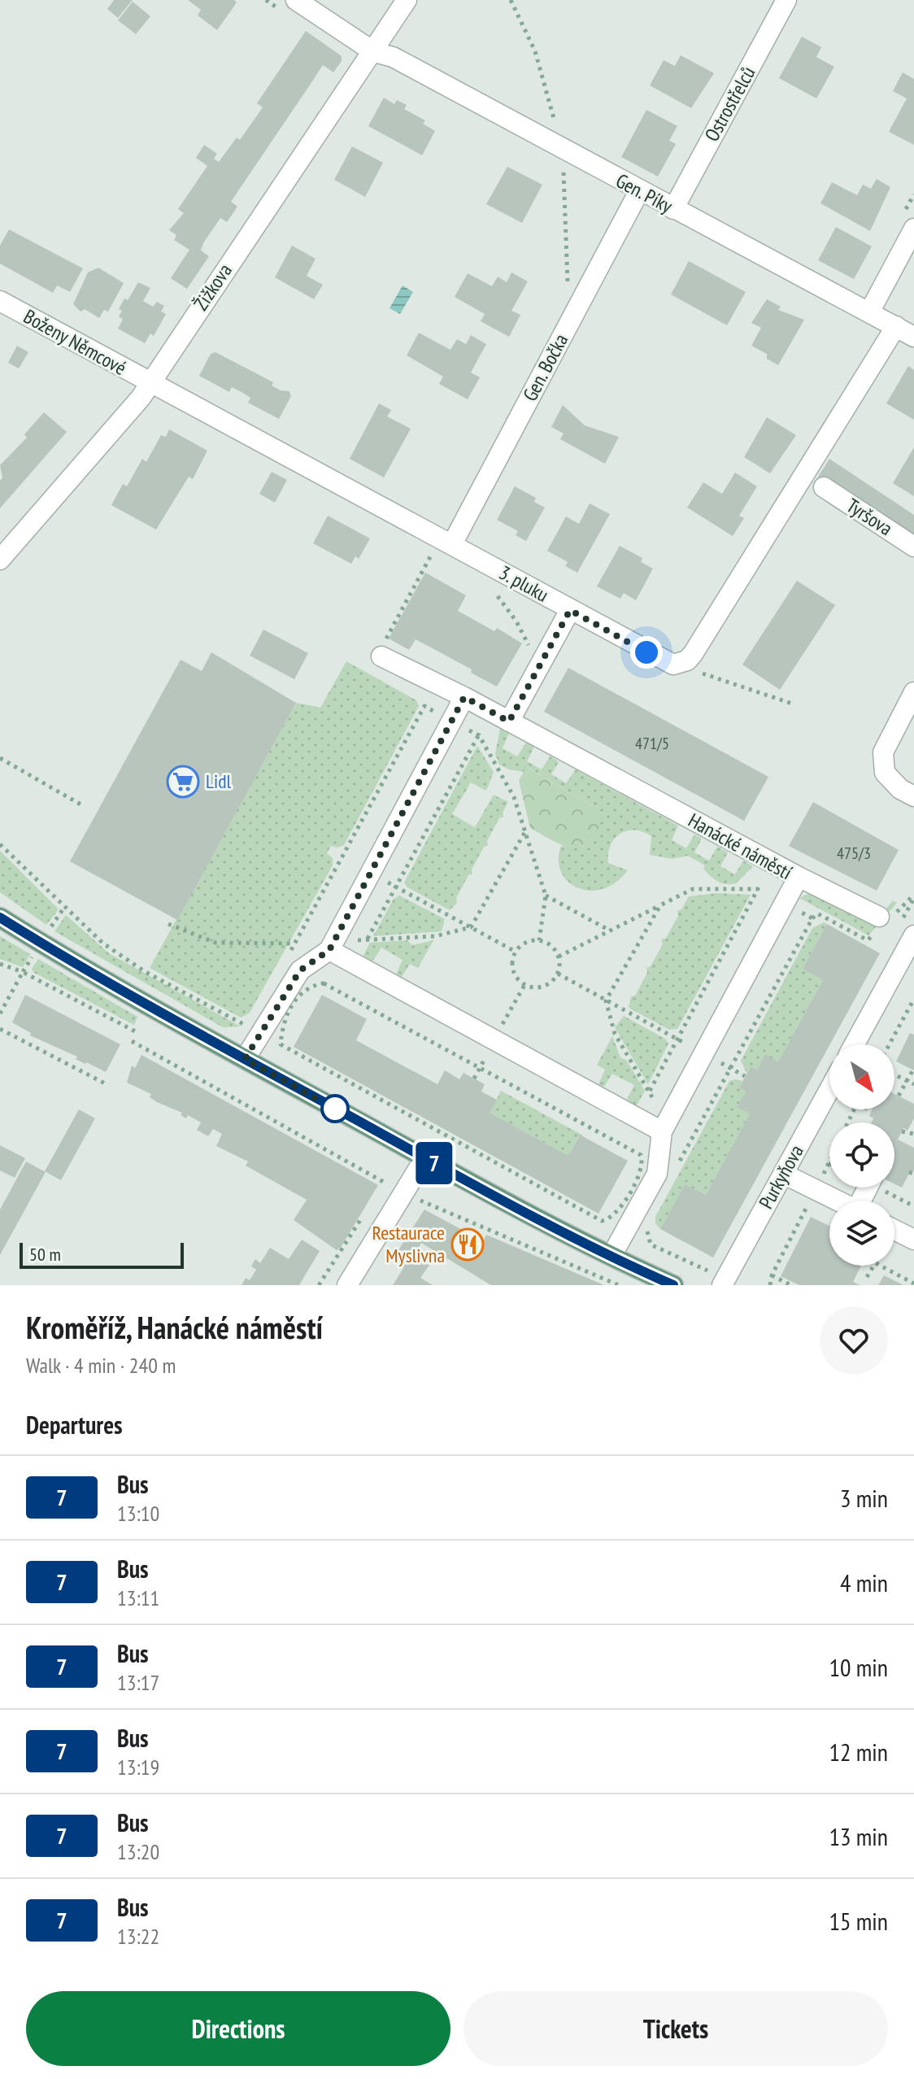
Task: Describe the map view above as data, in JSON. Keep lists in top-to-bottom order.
{
  "streets": {
    "street": [
      "Ostrostřelců",
      "Gen. Píky",
      "Žižkova",
      "Boženy Němcové",
      "Gen. Bočka",
      "Tyršova",
      "3. pluku",
      "Hanácké náměstí",
      "Purkyňova"
    ]
  },
  "crossings": [
    ["Ostrostřelců", "Gen. Píky"],
    ["Gen. Píky", "Žižkova"],
    ["Gen. Píky", "Gen. Bočka"],
    ["Žižkova", "Boženy Němcové"],
    ["Žižkova", "3. pluku"],
    ["Boženy Němcové", "3. pluku"],
    ["Gen. Bočka", "3. pluku"]
  ],
  "places": {
    "supermarket": ["Lidl"],
    "restaurant": ["Restaurace Myslivna"]
  },
  "lines": ["bus line 7"],
  "house_numbers": ["471/5", "475/3"],
  "scale_bar": "50 m",
  "north": "bottom right",
  "page": {
    "on_map": "7",
    "scale": "50 m",
    "heading": [
      ["Kroměříž, Hanácké náměstí", "Walk · 4 min · 240 m"],
      "Departures"
    ],
    "list": [
      {
        "mark": "7",
        "name": "Bus",
        "note": "13:10",
        "value": "3 min"
      },
      {
        "mark": "7",
        "name": "Bus",
        "note": "13:11",
        "value": "4 min"
      },
      {
        "mark": "7",
        "name": "Bus",
        "note": "13:17",
        "value": "10 min"
      },
      {
        "mark": "7",
        "name": "Bus",
        "note": "13:19",
        "value": "12 min"
      },
      {
        "mark": "7",
        "name": "Bus",
        "note": "13:20",
        "value": "13 min"
      },
      {
        "mark": "7",
        "name": "Bus",
        "note": "13:22",
        "value": "15 min"
      }
    ],
    "buttons": ["Directions", "Tickets"]
  }
}
